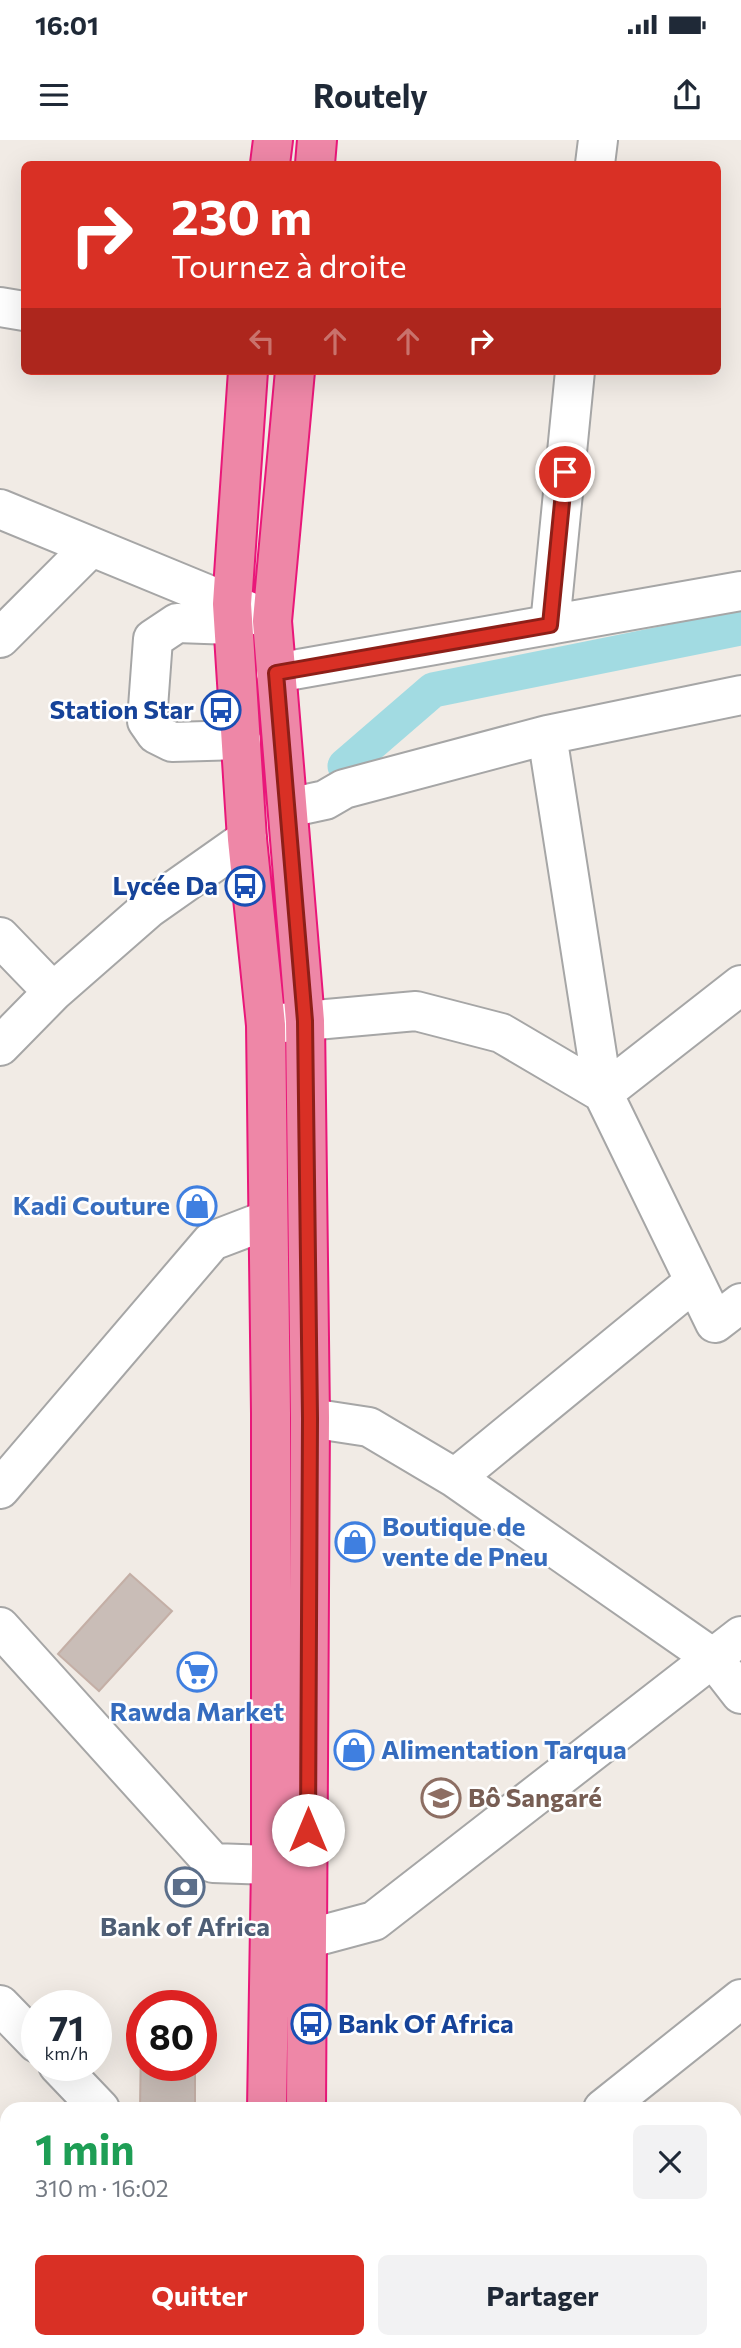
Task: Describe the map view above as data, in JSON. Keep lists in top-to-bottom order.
{
  "places": {
    "bus stop": ["Station Star", "Lycée Da", "Bank Of Africa"],
    "shop": ["Kadi Couture", "Boutique de vente de Pneu", "Alimentation Tarqua"],
    "supermarket": ["Rawda Market"],
    "school or university": ["Bô Sangaré"],
    "bank": ["Bank of Africa"]
  },
  "page": {
    "status": "16:01",
    "header": "Routely",
    "turn": ["230 m", "Tournez à droite"],
    "speed": "71 km/h",
    "limit": "80",
    "heading": ["1 min", "310 m · 16:02"],
    "buttons": ["Quitter", "Partager"]
  }
}
